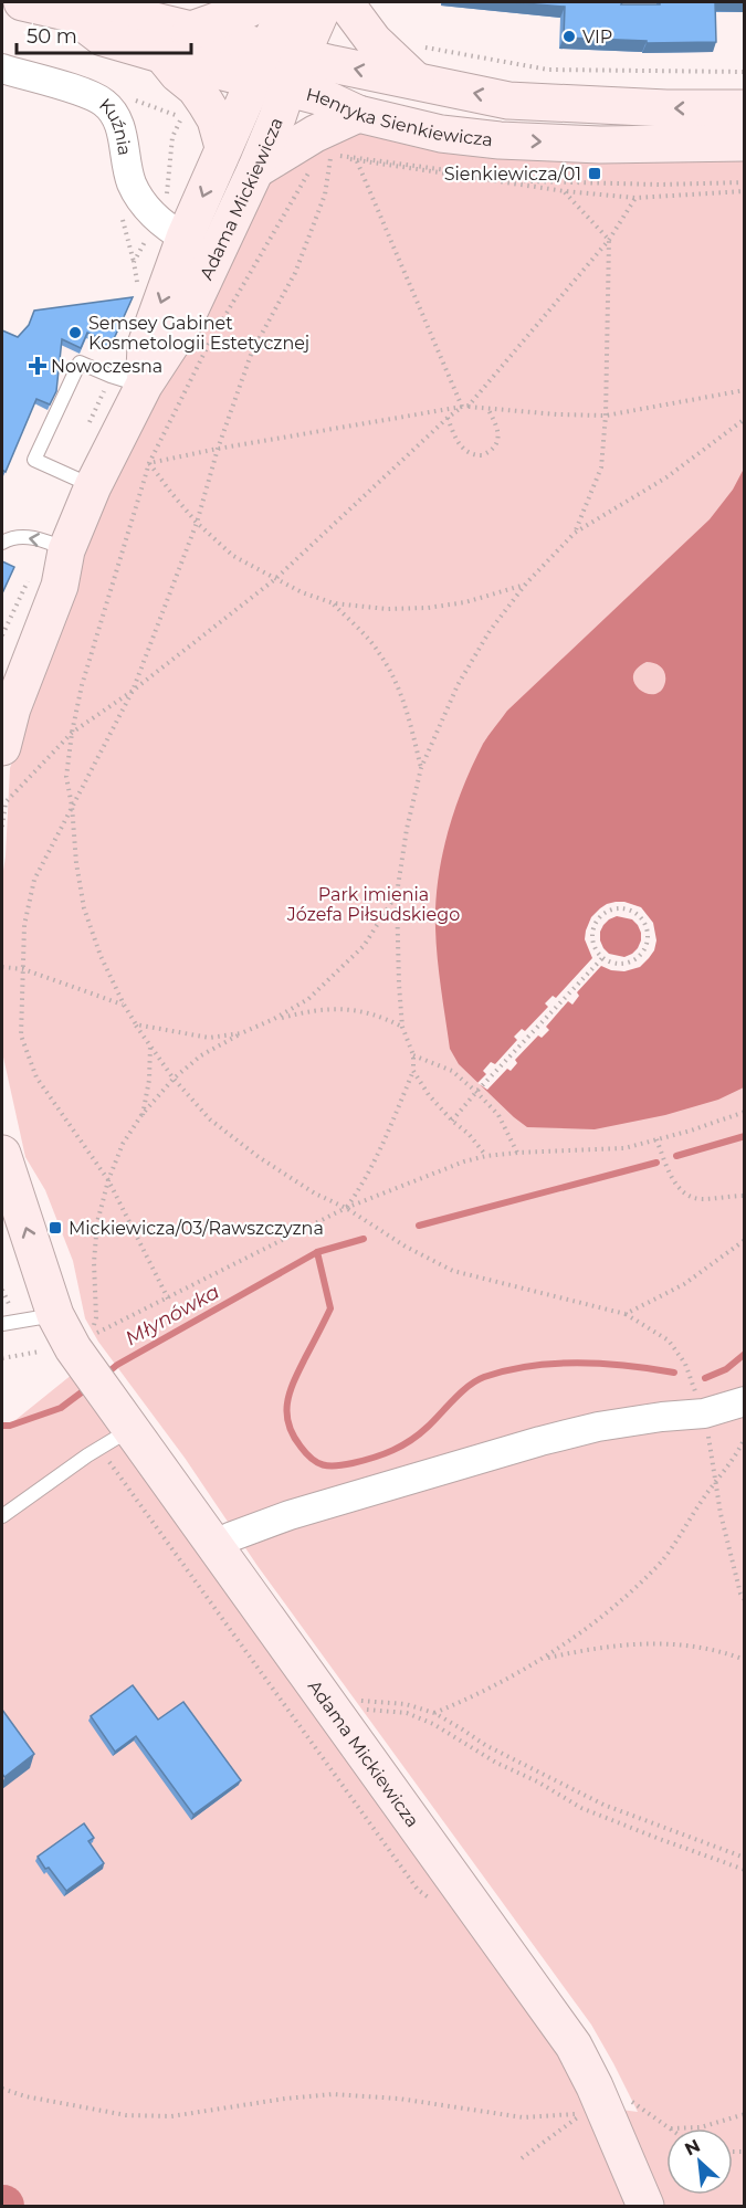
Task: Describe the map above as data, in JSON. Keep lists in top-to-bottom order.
{
  "streets": {
    "street": ["Henryka Sienkiewicza", "Kuźnia", "Adama Mickiewicza"]
  },
  "crossings": [
    ["Henryka Sienkiewicza", "Adama Mickiewicza"],
    ["Kuźnia", "Adama Mickiewicza"]
  ],
  "water": ["Młynówka"],
  "parks": ["Park imienia Józefa Piłsudskiego"],
  "places": {
    "other": ["VIP", "Semsey Gabinet Kosmetologii Estetycznej"],
    "transit": ["Sienkiewicza/01", "Mickiewicza/03/Rawszczyzna"],
    "health": ["Nowoczesna"]
  },
  "scale_bar": "50 m",
  "north": "top left"
}
